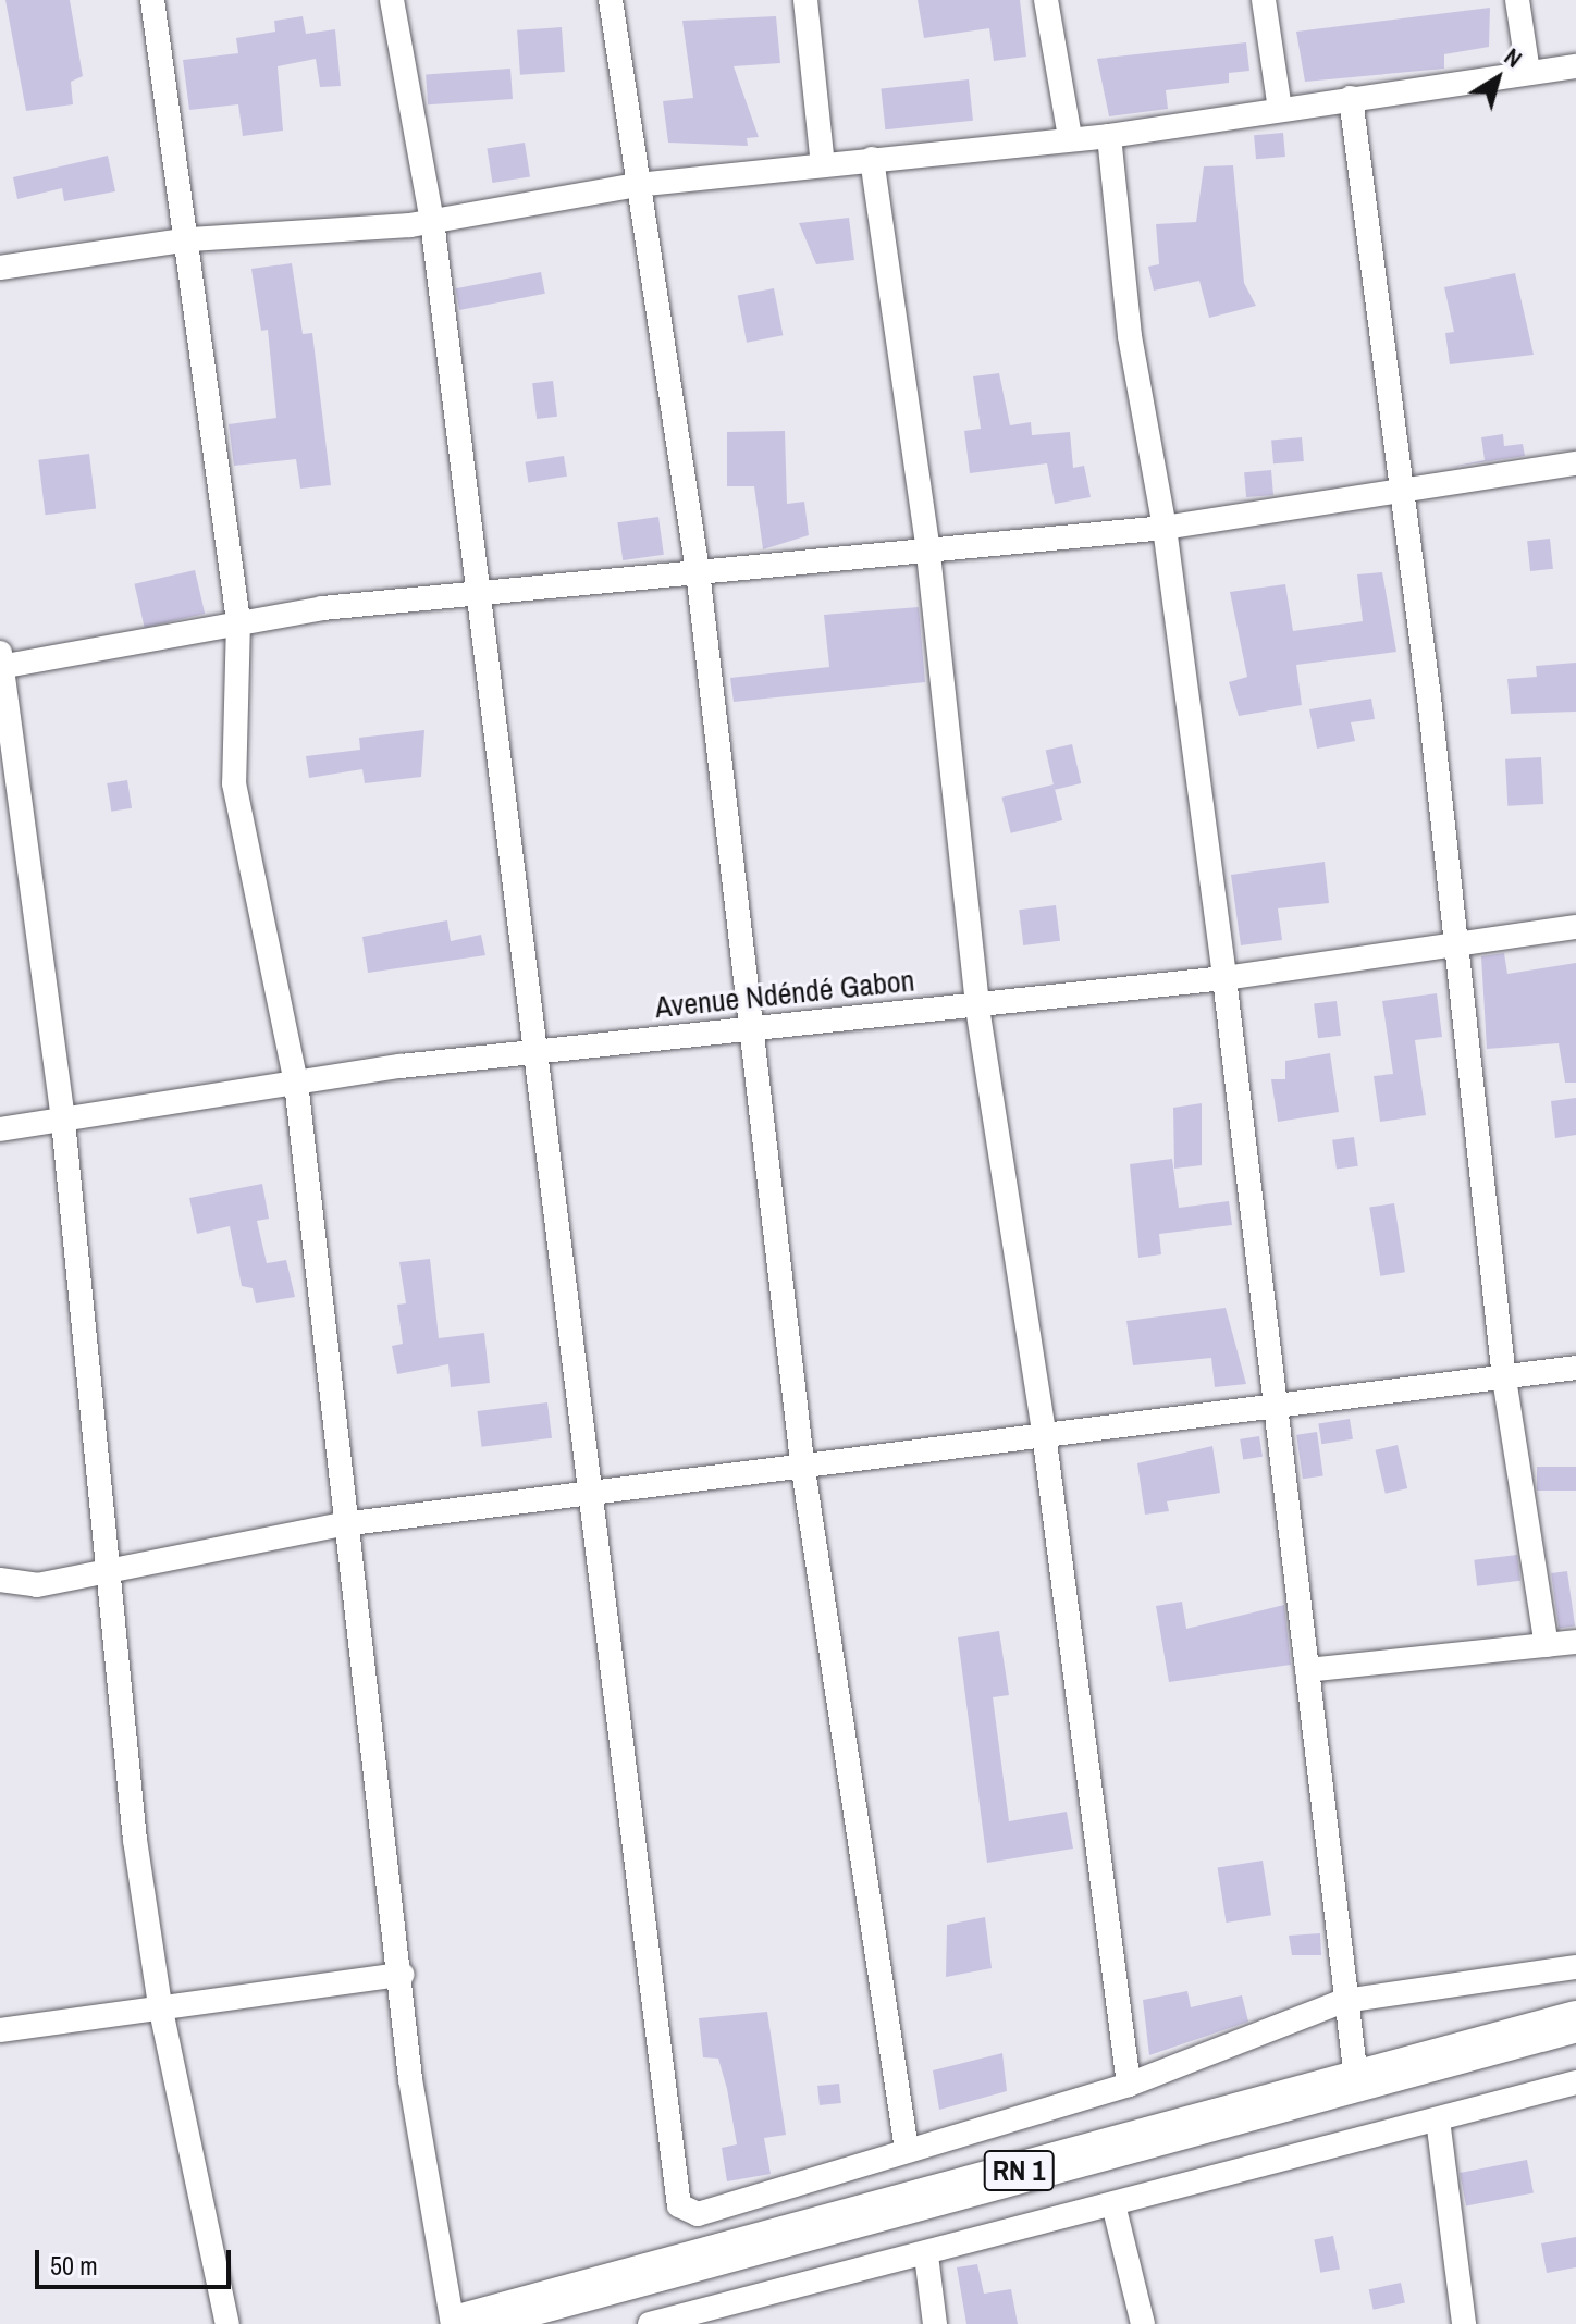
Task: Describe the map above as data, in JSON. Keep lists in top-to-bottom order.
{
  "streets": {
    "highway": ["RN 1"],
    "street": ["Avenue Ndéndé Gabon"]
  },
  "scale_bar": "50 m",
  "north": "top right"
}
